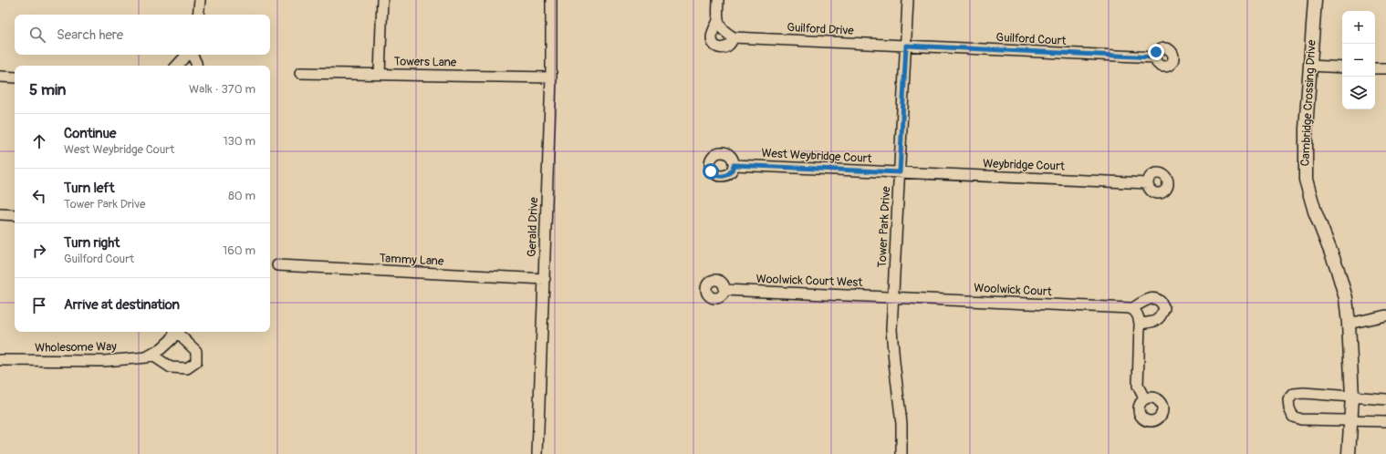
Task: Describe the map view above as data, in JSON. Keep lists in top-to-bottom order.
{
  "streets": {
    "street": [
      "Guilford Drive",
      "Guilford Court",
      "Towers Lane",
      "Cambridge Crossing Drive",
      "West Weybridge Court",
      "Weybridge Court",
      "Gerald Drive",
      "Tower Park Drive",
      "Tammy Lane",
      "Woolwick Court West",
      "Woolwick Court",
      "Wholesome Way"
    ]
  },
  "crossings": [
    ["Guilford Drive", "Guilford Court"],
    ["Guilford Drive", "Tower Park Drive"],
    ["Guilford Court", "Tower Park Drive"],
    ["Towers Lane", "Gerald Drive"],
    ["West Weybridge Court", "Weybridge Court"],
    ["West Weybridge Court", "Tower Park Drive"],
    ["Weybridge Court", "Tower Park Drive"],
    ["Gerald Drive", "Tammy Lane"],
    ["Tower Park Drive", "Woolwick Court West"],
    ["Tower Park Drive", "Woolwick Court"],
    ["Woolwick Court West", "Woolwick Court"]
  ],
  "page": {
    "map_buttons": ["+", "−"],
    "search": "Search here",
    "heading": ["5 min", "Walk · 370 m"],
    "list": [
      ["Continue", "West Weybridge Court", "130 m"],
      ["Turn left", "Tower Park Drive", "80 m"],
      ["Turn right", "Guilford Court", "160 m"],
      "Arrive at destination"
    ]
  }
}
